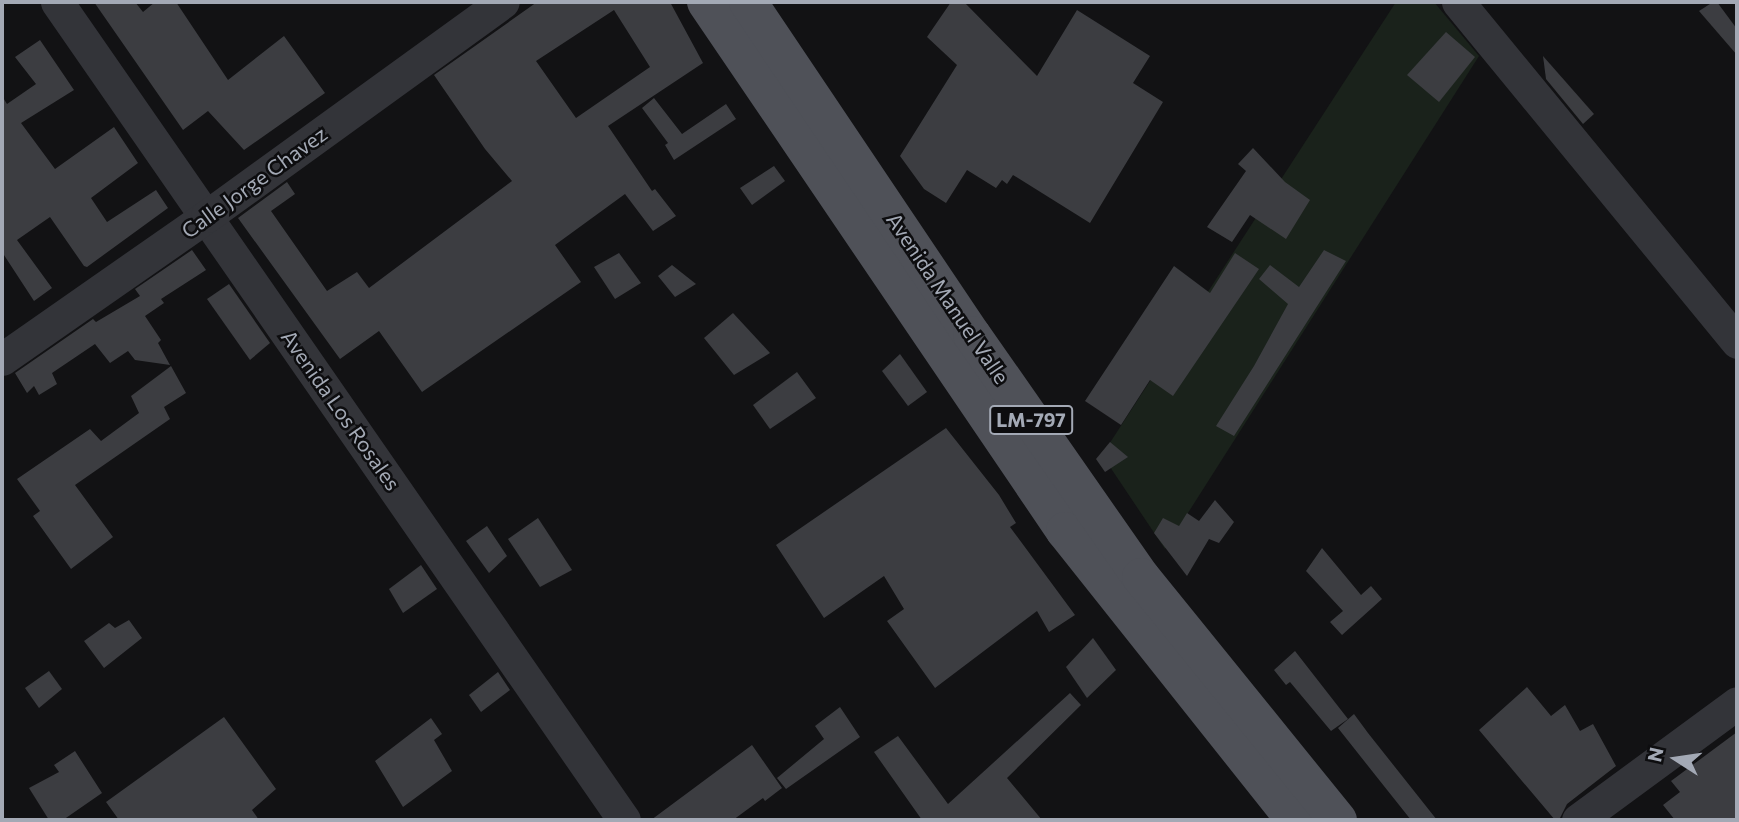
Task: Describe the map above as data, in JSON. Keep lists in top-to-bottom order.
{
  "streets": {
    "main road": ["Avenida Manuel Valle", "LM-797"],
    "street": ["Calle Jorge Chavez", "Avenida Los Rosales"]
  },
  "crossings": [
    ["Calle Jorge Chavez", "Avenida Los Rosales"]
  ],
  "north": "left"
}
